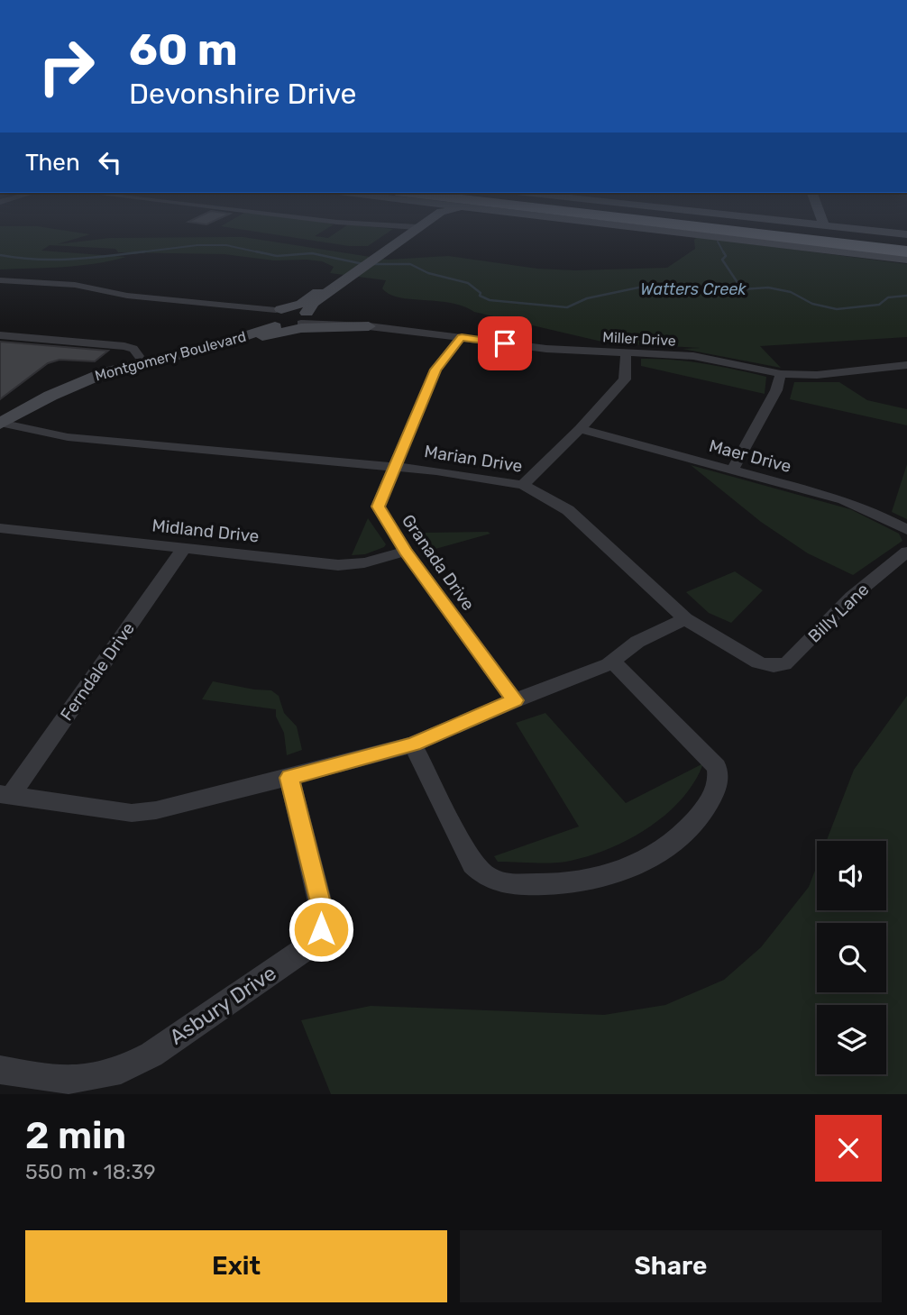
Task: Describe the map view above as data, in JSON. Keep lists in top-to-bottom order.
{
  "streets": {
    "street": [
      "Miller Drive",
      "Montgomery Boulevard",
      "Maer Drive",
      "Marian Drive",
      "Midland Drive",
      "Granada Drive",
      "Billy Lane",
      "Ferndale Drive",
      "Asbury Drive"
    ]
  },
  "crossings": [
    ["Miller Drive", "Montgomery Boulevard"],
    ["Miller Drive", "Granada Drive"],
    ["Montgomery Boulevard", "Marian Drive"],
    ["Marian Drive", "Granada Drive"],
    ["Marian Drive", "Billy Lane"],
    ["Midland Drive", "Granada Drive"],
    ["Midland Drive", "Ferndale Drive"]
  ],
  "water": ["Watters Creek"],
  "page": {
    "turn": ["60 m", "Devonshire Drive"],
    "then": "Then",
    "heading": ["2 min", "550 m · 18:39"],
    "buttons": ["Exit", "Share"]
  }
}
